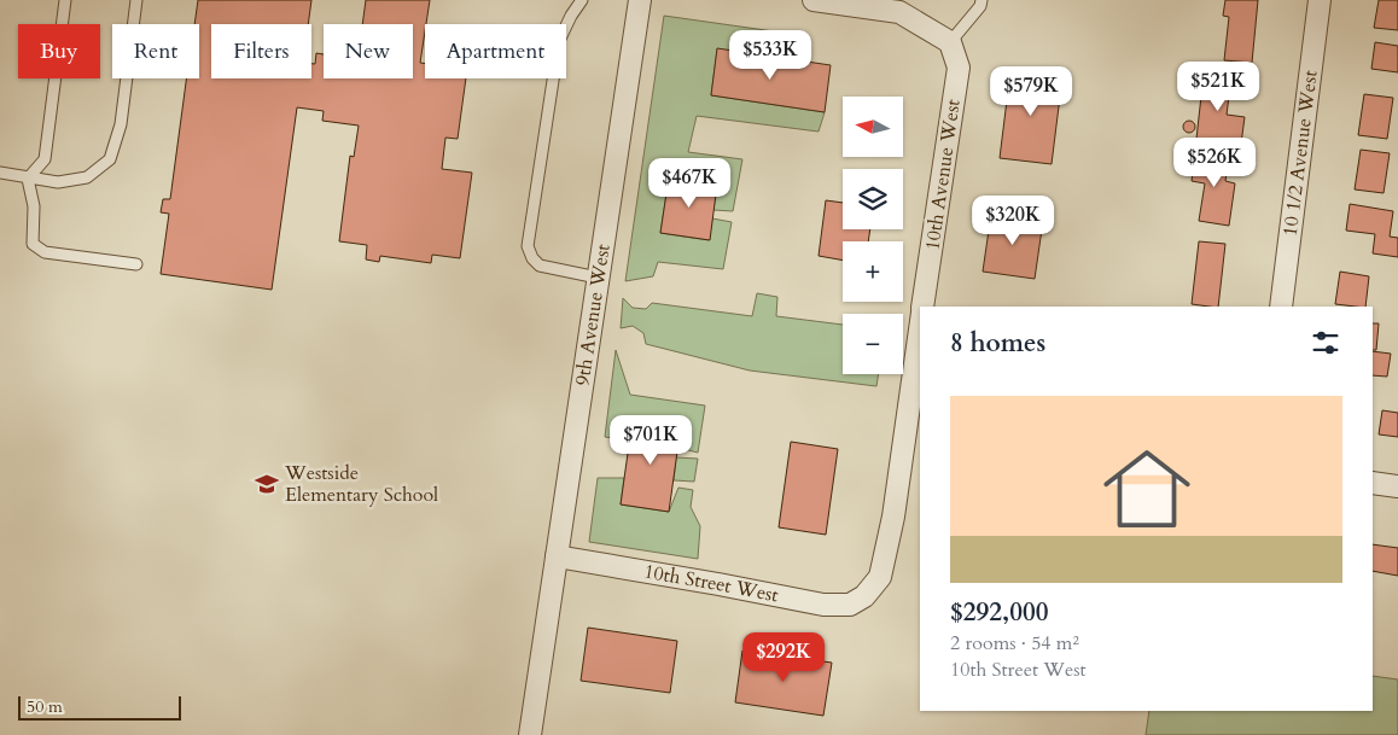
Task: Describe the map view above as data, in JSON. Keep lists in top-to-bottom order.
{
  "streets": {
    "street": [
      "10 1/2 Avenue West",
      "10th Avenue West",
      "9th Avenue West",
      "10th Street West"
    ]
  },
  "crossings": [
    ["9th Avenue West", "10th Street West"]
  ],
  "places": {
    "school or university": ["Westside Elementary School"]
  },
  "scale_bar": "50 m",
  "north": "left",
  "page": {
    "chip": [
      "Buy",
      "Rent",
      "Filters",
      "New",
      "Apartment"
    ],
    "price": [
      "$533K",
      "$521K",
      "$579K",
      "$526K",
      "$467K",
      "$320K",
      "$701K",
      "$292K"
    ],
    "map_buttons": ["+", "−"],
    "heading": "8 homes",
    "list": [
      {
        "name": "$292,000",
        "note": "2 rooms · 54 m² · 10th Street West"
      }
    ],
    "scale": "50 m"
  }
}
